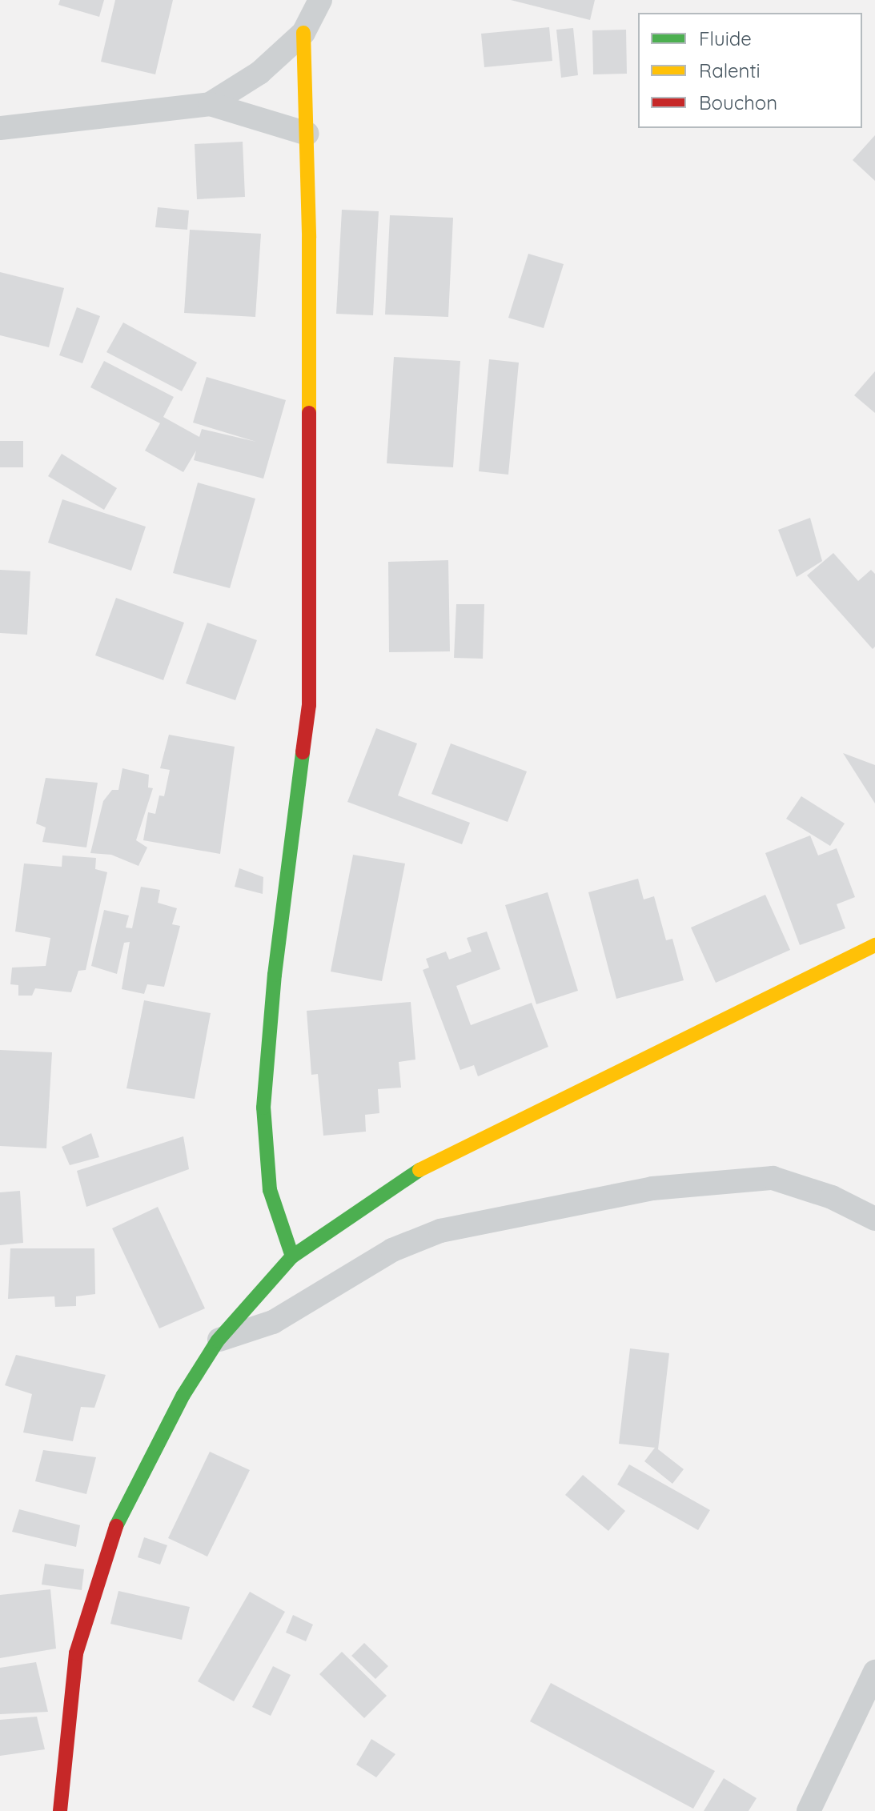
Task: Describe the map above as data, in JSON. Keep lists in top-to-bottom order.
{
  "legend": ["Fluide", "Ralenti", "Bouchon"]
}
